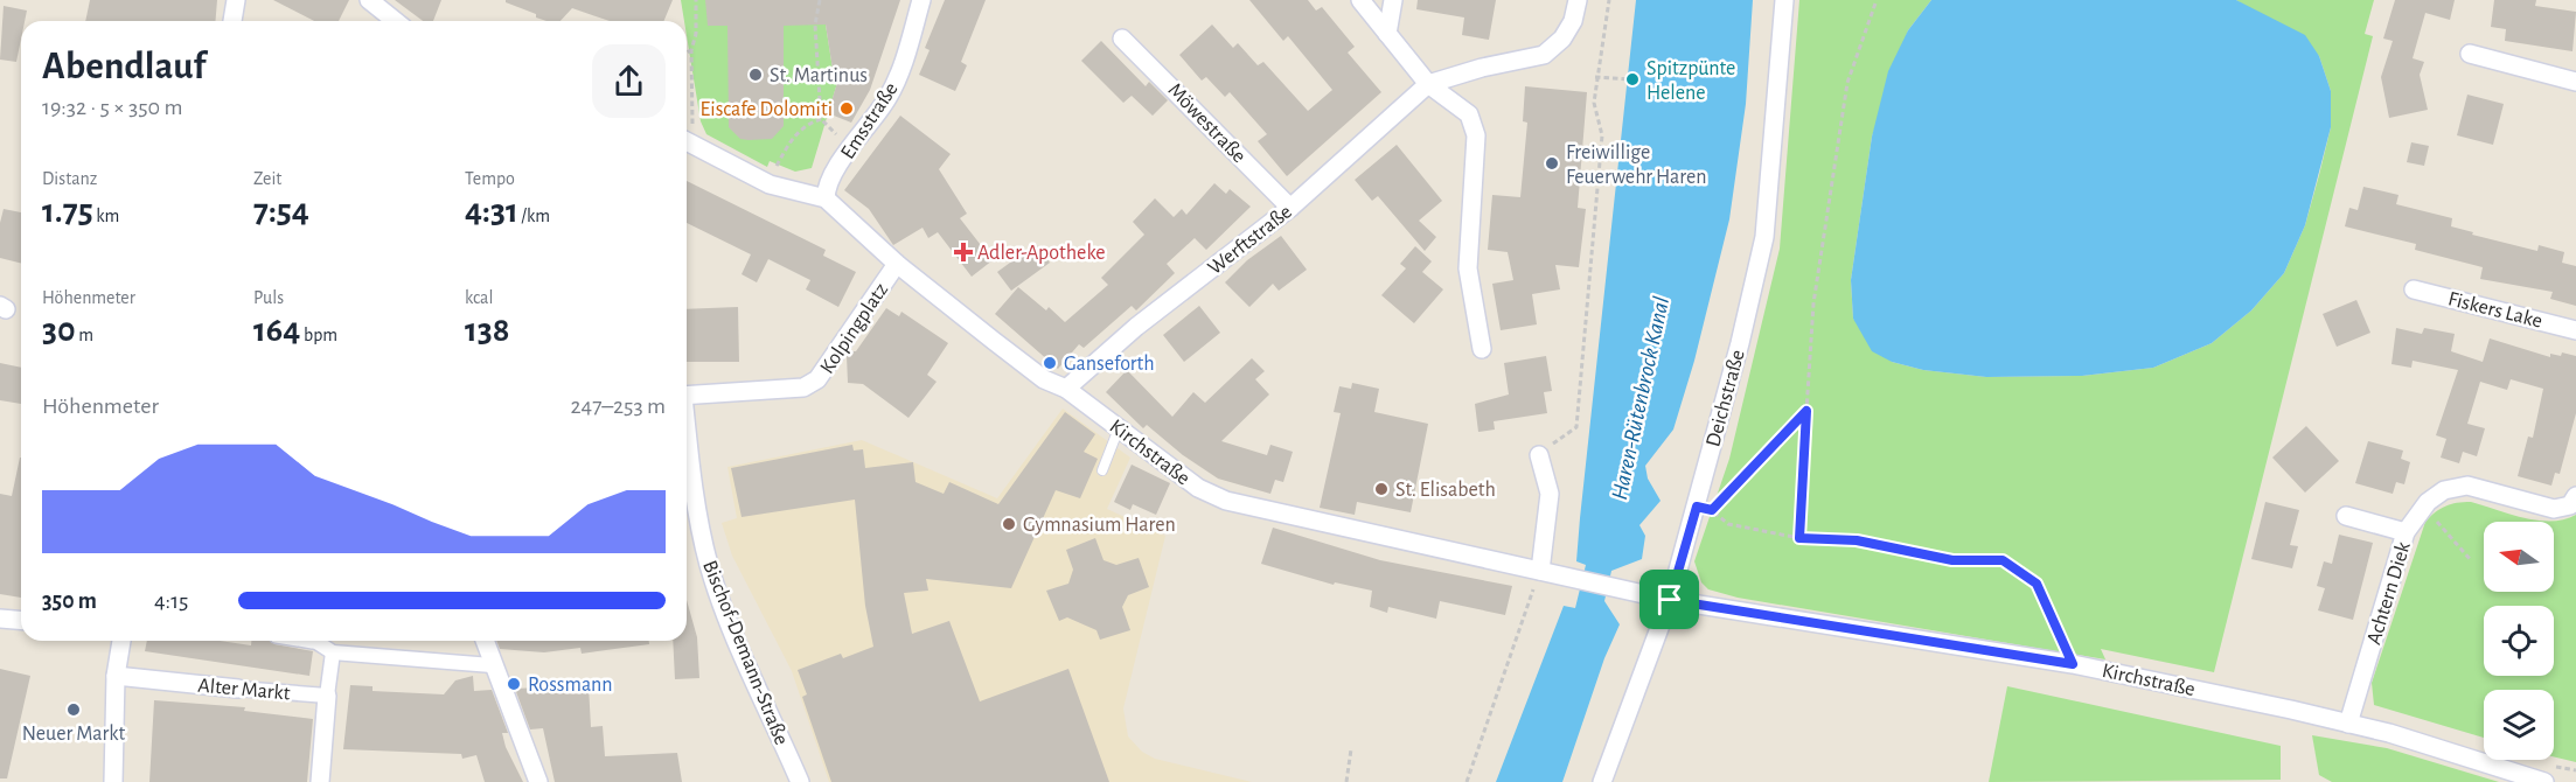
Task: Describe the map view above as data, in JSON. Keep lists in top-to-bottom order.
{
  "streets": {
    "street": [
      "Emsstraße",
      "Möwestraße",
      "Werftstraße",
      "Fiskers Lake",
      "Kolpingplatz",
      "Deichstraße",
      "Kirchstraße",
      "Achtern Diek",
      "Bischof-Demann-Straße",
      "Alter Markt"
    ]
  },
  "crossings": [
    ["Emsstraße", "Kirchstraße"],
    ["Möwestraße", "Werftstraße"],
    ["Werftstraße", "Kirchstraße"],
    ["Kolpingplatz", "Kirchstraße"],
    ["Deichstraße", "Kirchstraße"],
    ["Kirchstraße", "Achtern Diek"]
  ],
  "water": ["Haren-Rütenbrock Kanal"],
  "places": {
    "other": [
      "St. Martinus",
      "Spitzpünte Helene",
      "Eiscafe Dolomiti",
      "Freiwillige Feuerwehr Haren",
      "Ganseforth",
      "St. Elisabeth",
      "Gymnasium Haren",
      "Rossmann",
      "Neuer Markt"
    ],
    "health": ["Adler-Apotheke"]
  },
  "north": "left",
  "page": {
    "heading": ["Abendlauf", "19:32 · 5 × 350 m"],
    "stats": [
      ["Distanz", "1.75 km"],
      ["Zeit", "7:54"],
      ["Tempo", "4:31 /km"],
      ["Höhenmeter", "30 m"],
      ["Puls", "164 bpm"],
      ["kcal", "138"]
    ],
    "chart": ["Höhenmeter", "247–253 m"],
    "list": [
      {
        "name": "350 m",
        "note": "4:15"
      }
    ]
  }
}
